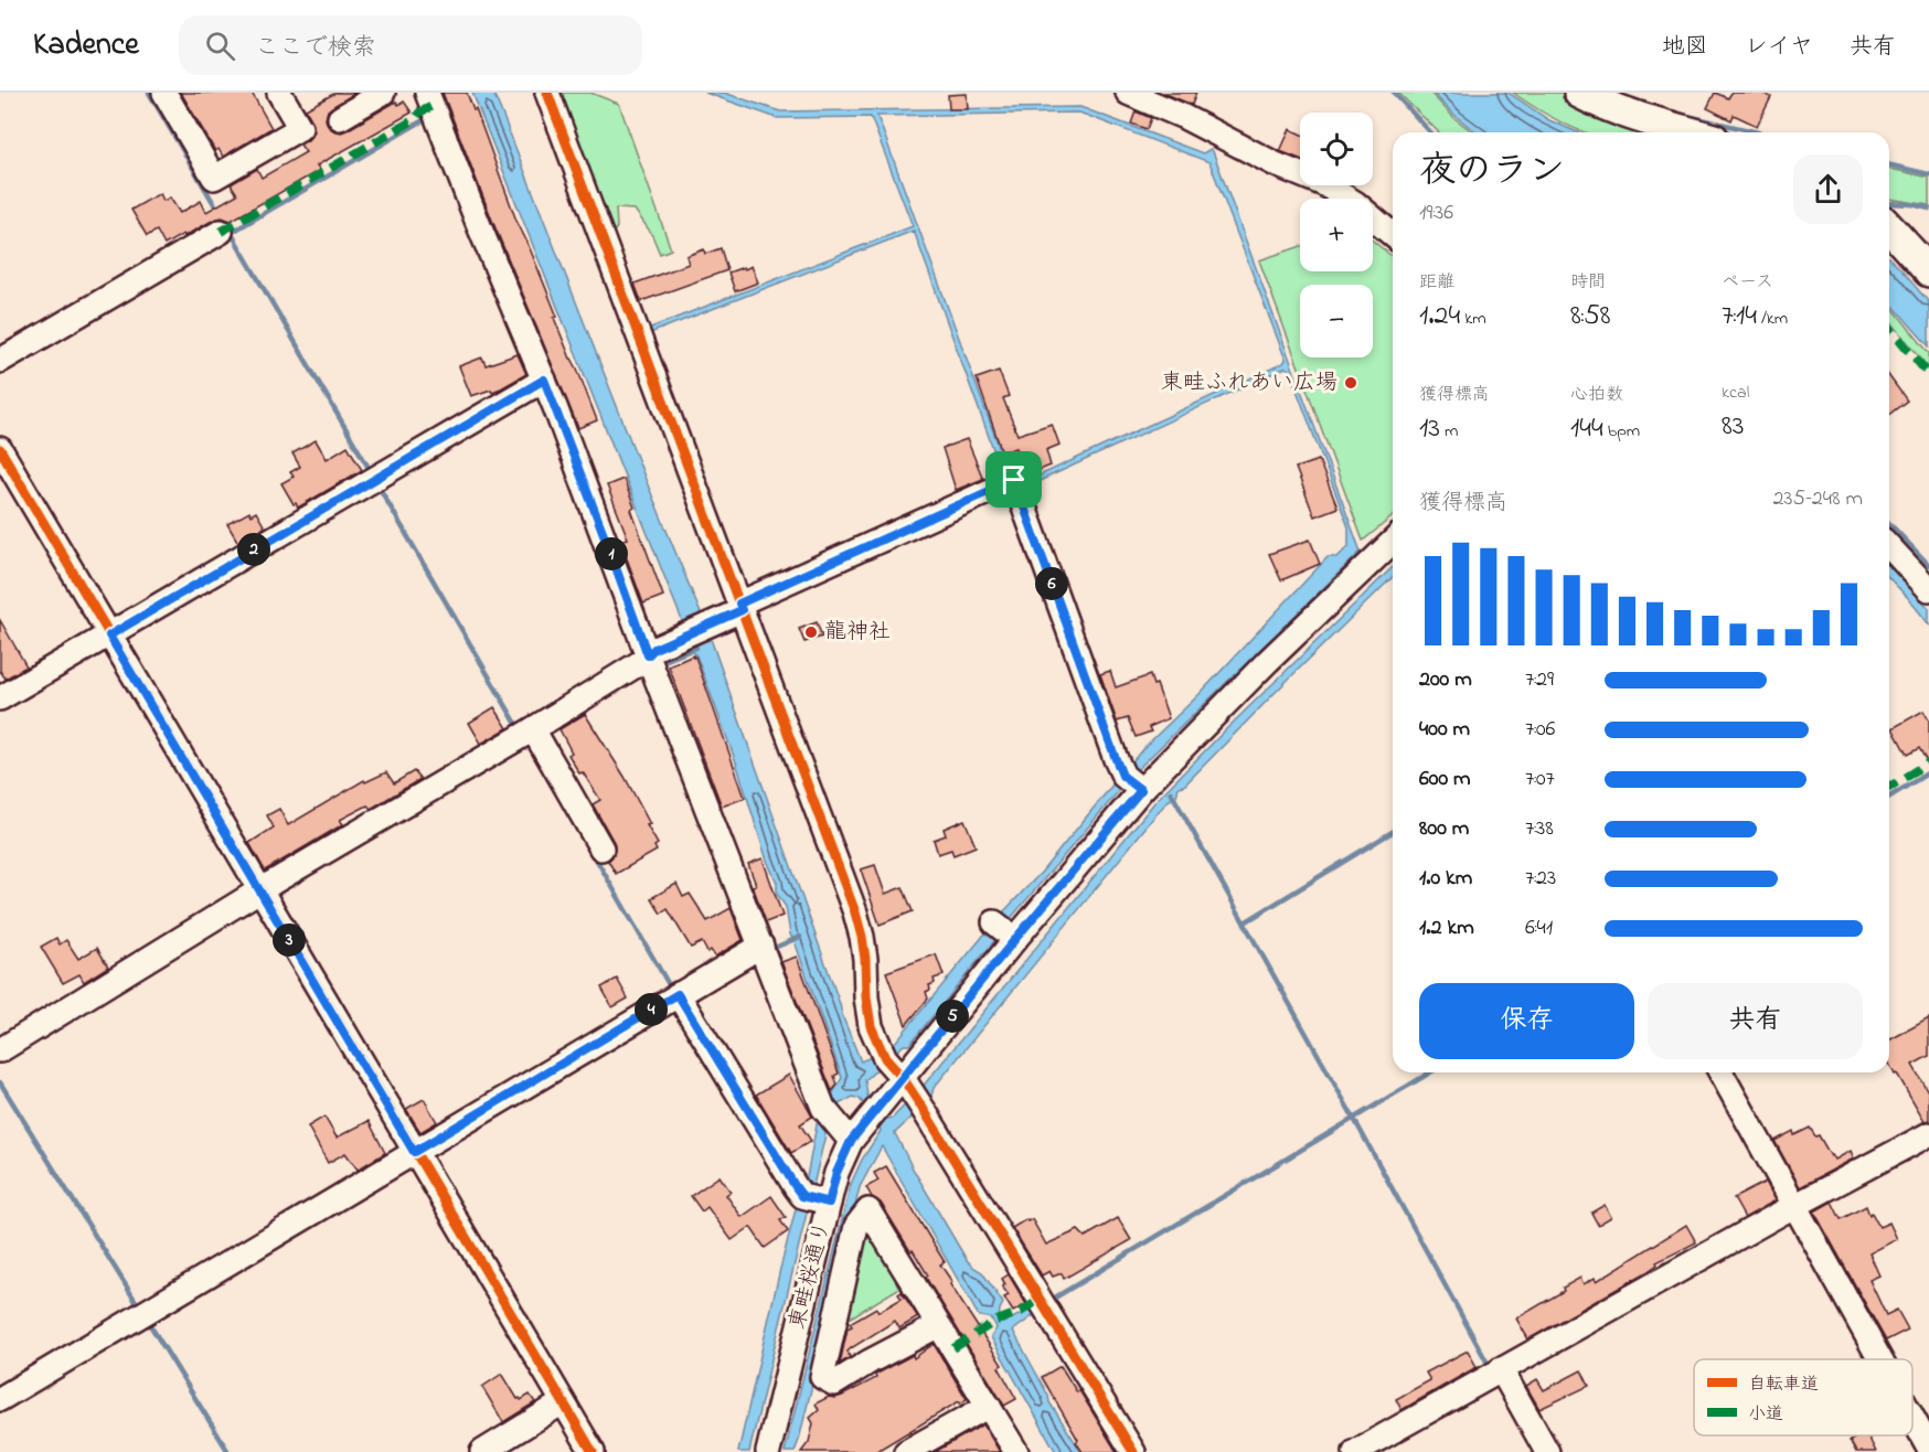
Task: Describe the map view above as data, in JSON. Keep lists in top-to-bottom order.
{
  "streets": {
    "street": ["東畦桜通り"]
  },
  "places": ["東畦ふれあい広場", "龍神社"],
  "legend": ["自転車道", "小道"],
  "page": {
    "header": "Kadence",
    "search": "ここで検索",
    "nav": ["地図", "レイヤ", "共有"],
    "map_buttons": ["+", "−"],
    "heading": ["夜のラン", "19:36"],
    "stats": [
      ["距離", "1.24 km"],
      ["時間", "8:58"],
      ["ペース", "7:14 /km"],
      ["獲得標高", "13 m"],
      ["心拍数", "144 bpm"],
      ["kcal", "83"]
    ],
    "chart": ["獲得標高", "235–248 m"],
    "pins": [
      "2",
      "1",
      "6",
      "3",
      "4",
      "5"
    ],
    "list": [
      {
        "name": "200 m",
        "note": "7:29"
      },
      {
        "name": "400 m",
        "note": "7:06"
      },
      {
        "name": "600 m",
        "note": "7:07"
      },
      {
        "name": "800 m",
        "note": "7:38"
      },
      {
        "name": "1.0 km",
        "note": "7:23"
      },
      {
        "name": "1.2 km",
        "note": "6:41"
      }
    ],
    "buttons": ["保存", "共有"]
  }
}
